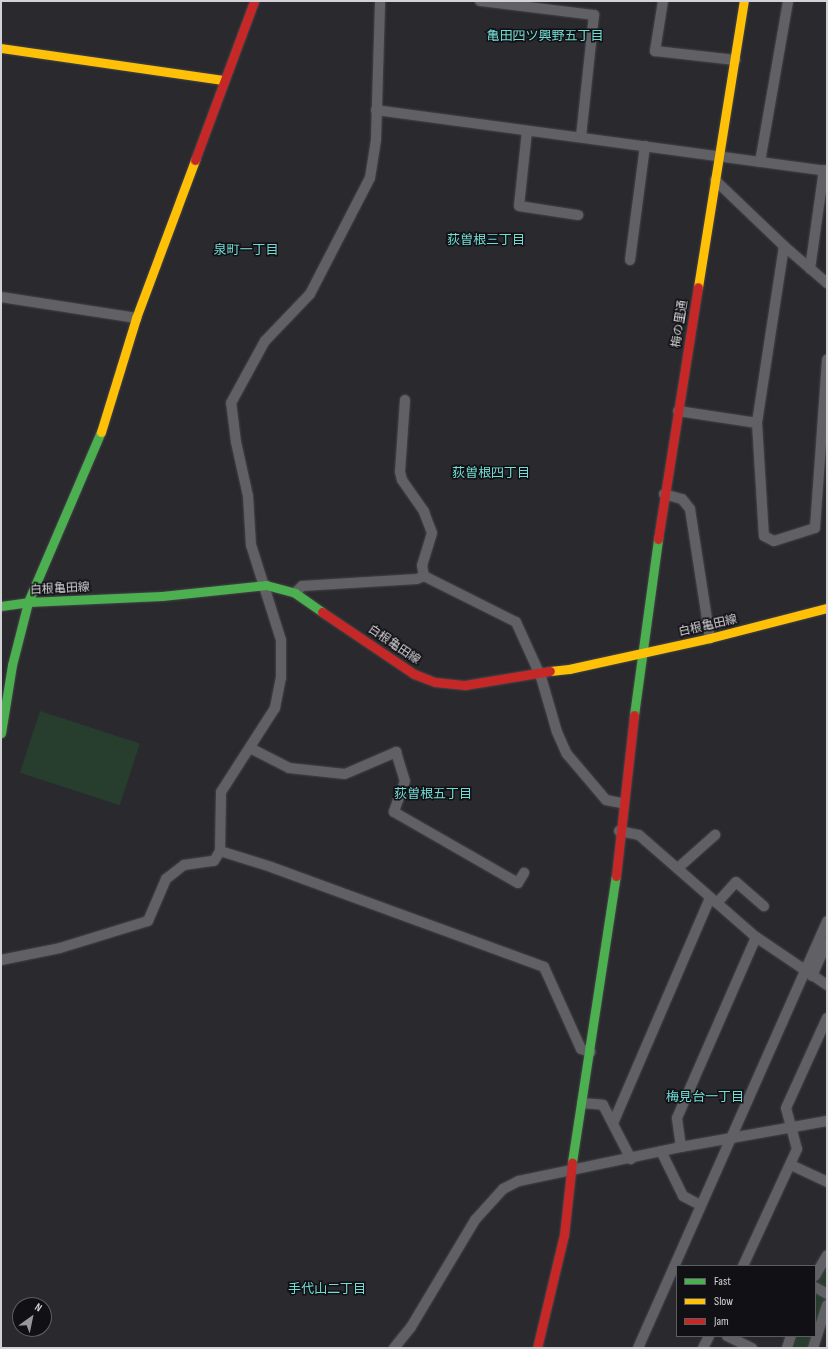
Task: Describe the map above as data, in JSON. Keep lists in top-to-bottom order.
{
  "streets": {
    "street": ["梅の里通", "白根亀田線"]
  },
  "crossings": [
    ["梅の里通", "白根亀田線"]
  ],
  "districts": [
    "亀田四ツ興野五丁目",
    "荻曽根三丁目",
    "泉町一丁目",
    "荻曽根四丁目",
    "荻曽根五丁目",
    "梅見台一丁目",
    "手代山二丁目"
  ],
  "legend": ["Fast", "Slow", "Jam"],
  "north": "top right"
}
